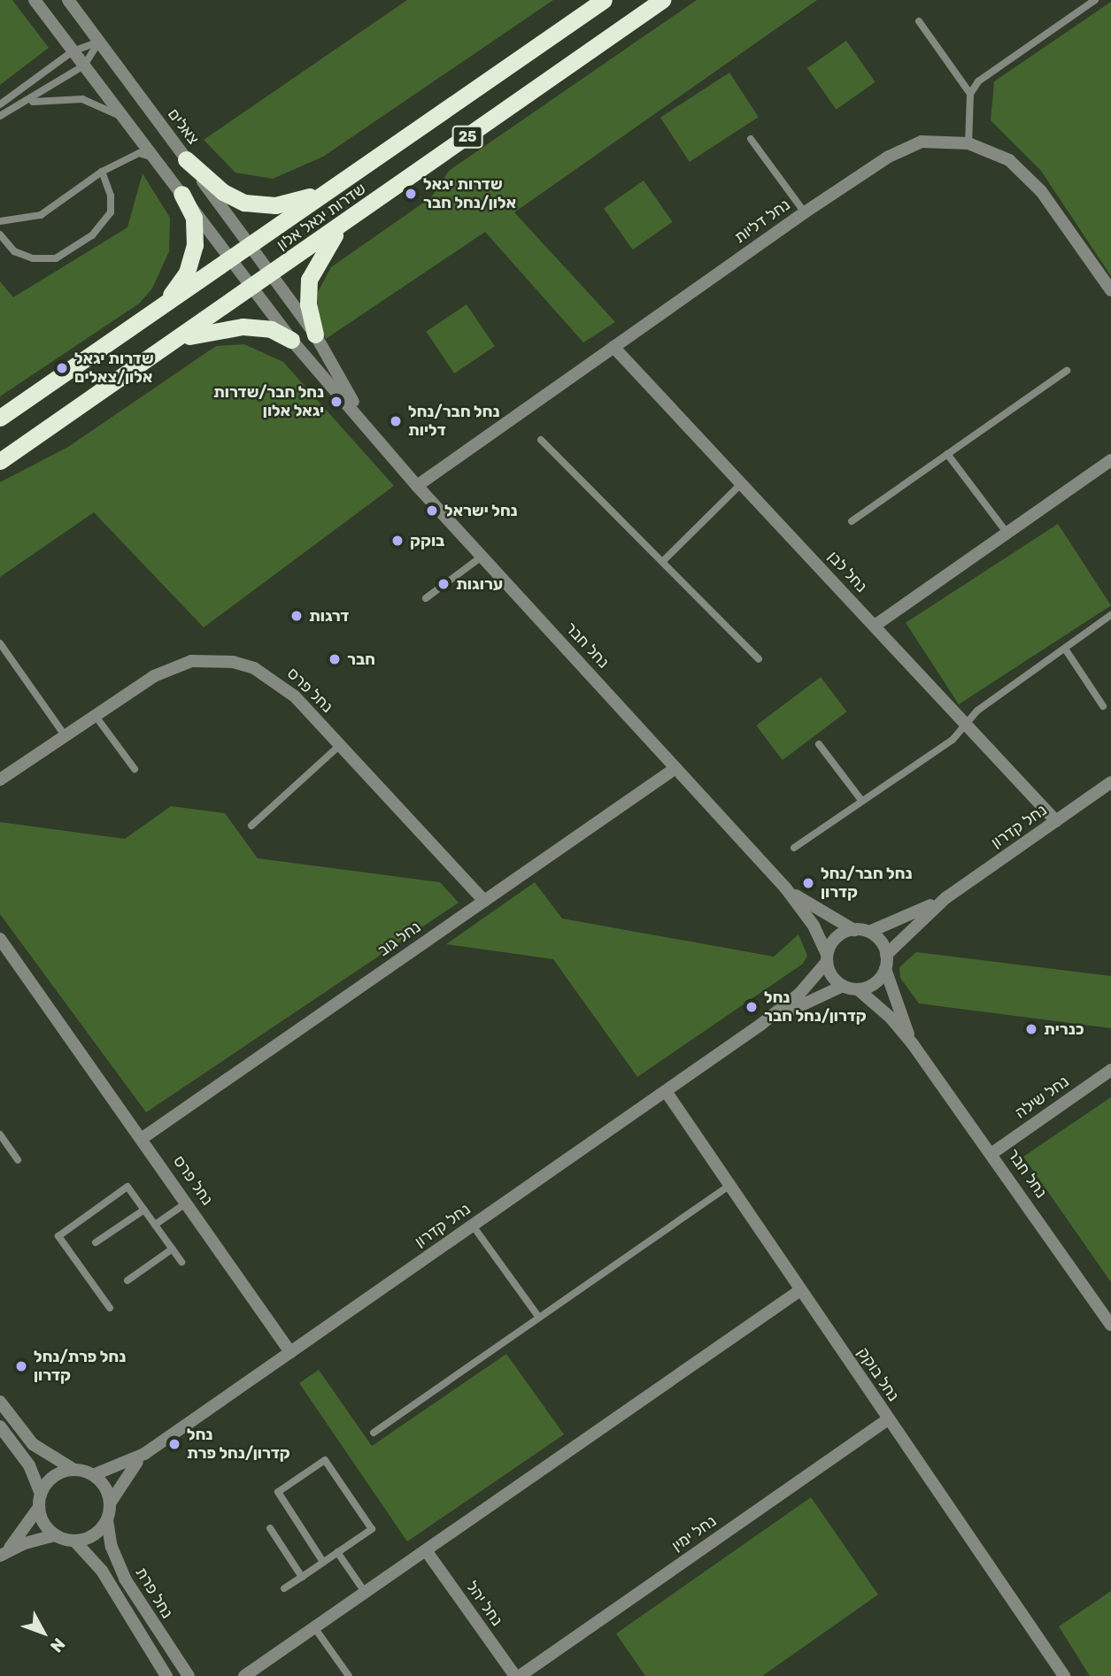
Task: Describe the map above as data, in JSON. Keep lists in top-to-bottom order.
{
  "streets": {
    "highway": ["25", "שדרות יגאל אלון"],
    "street": [
      "צאלים",
      "נחל דליות",
      "נחל לבן",
      "נחל חבר",
      "נחל פרס",
      "נחל קדרון",
      "נחל גוב",
      "נחל שילה",
      "נחל בוקק",
      "נחל ימין",
      "נחל פרת",
      "נחל יהל"
    ]
  },
  "crossings": [
    ["צאלים", "שדרות יגאל אלון"],
    ["צאלים", "נחל חבר"],
    ["שדרות יגאל אלון", "נחל חבר"],
    ["נחל דליות", "נחל לבן"],
    ["נחל דליות", "נחל חבר"],
    ["נחל לבן", "נחל קדרון"],
    ["נחל חבר", "נחל קדרון"],
    ["נחל חבר", "נחל גוב"],
    ["נחל חבר", "נחל שילה"],
    ["נחל פרס", "נחל קדרון"],
    ["נחל פרס", "נחל גוב"],
    ["נחל קדרון", "נחל בוקק"],
    ["נחל קדרון", "נחל פרת"],
    ["נחל בוקק", "נחל ימין"]
  ],
  "places": [
    "שדרות יגאל אלון/נחל חבר",
    "שדרות יגאל אלון/צאלים",
    "נחל חבר/שדרות יגאל אלון",
    "נחל חבר/נחל דליות",
    "נחל ישראל",
    "בוקק",
    "ערוגות",
    "דרגות",
    "חבר",
    "נחל חבר/נחל קדרון",
    "נחל קדרון/נחל חבר",
    "כנרית",
    "נחל פרת/נחל קדרון",
    "נחל קדרון/נחל פרת"
  ],
  "north": "bottom right"
}
